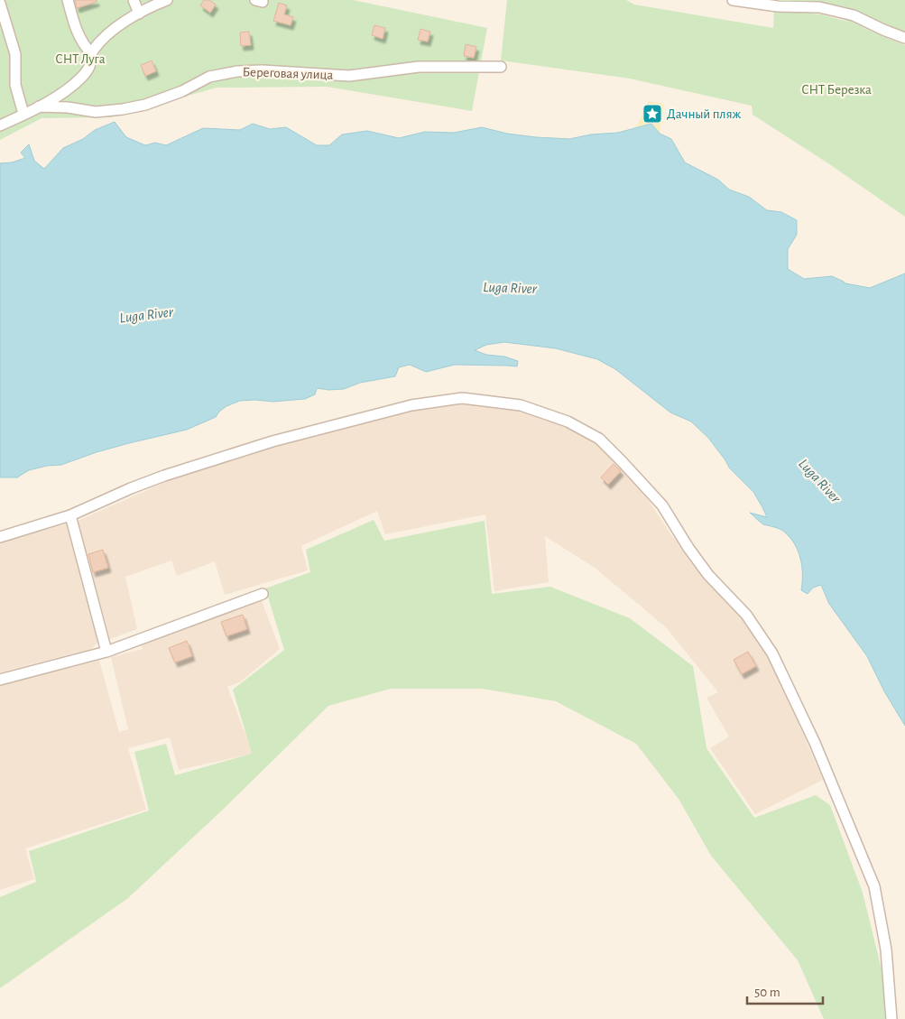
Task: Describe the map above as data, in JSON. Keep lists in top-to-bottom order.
{
  "streets": {
    "street": ["Береговая улица"]
  },
  "water": ["Luga River"],
  "parks": ["СНТ Луга", "СНТ Березка"],
  "places": {
    "place": ["Дачный пляж"]
  },
  "scale_bar": "50 m"
}
